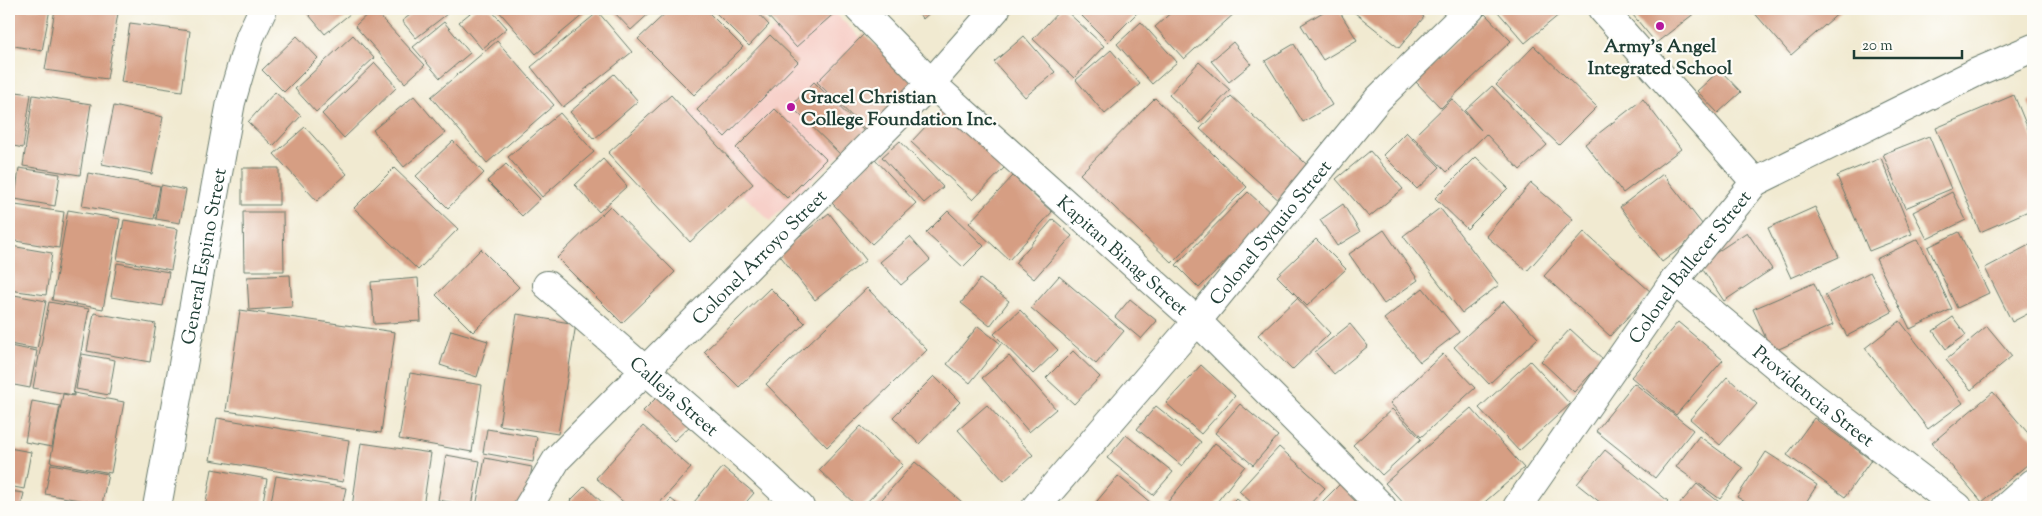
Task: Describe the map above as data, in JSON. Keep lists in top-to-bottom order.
{
  "streets": {
    "street": [
      "Colonel Syquio Street",
      "Kapitan Binag Street",
      "General Espino Street",
      "Colonel Arroyo Street",
      "Colonel Ballecer Street",
      "Calleja Street",
      "Providencia Street"
    ]
  },
  "crossings": [
    ["Colonel Syquio Street", "Kapitan Binag Street"],
    ["Kapitan Binag Street", "Colonel Arroyo Street"],
    ["Colonel Arroyo Street", "Calleja Street"],
    ["Colonel Ballecer Street", "Providencia Street"]
  ],
  "places": ["Army's Angel Integrated School", "Gracel Christian College Foundation Inc."],
  "scale_bar": "20 m"
}
